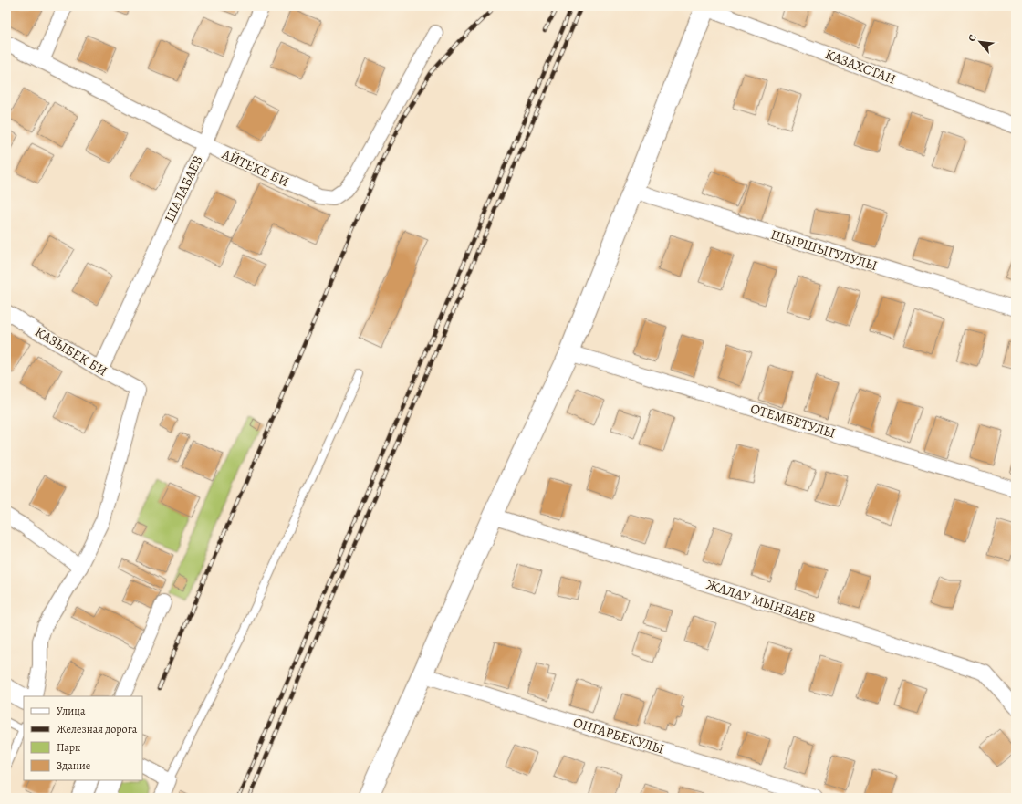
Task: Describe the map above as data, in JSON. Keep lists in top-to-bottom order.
{
  "streets": {
    "street": [
      "КАЗАХСТАН",
      "АЙТЕКЕ БИ",
      "ШАЛАБАЕВ",
      "ШЫРШЫГУЛУЛЫ",
      "КАЗЫБЕК БИ",
      "ОТЕМБЕТУЛЫ",
      "ЖАЛАУ МЫНБАЕВ",
      "ОНГАРБЕКУЛЫ"
    ]
  },
  "crossings": [
    ["АЙТЕКЕ БИ", "ШАЛАБАЕВ"],
    ["ШАЛАБАЕВ", "КАЗЫБЕК БИ"]
  ],
  "legend": [
    "Улица",
    "Железная дорога",
    "Парк",
    "Здание"
  ],
  "north": "top left"
}
